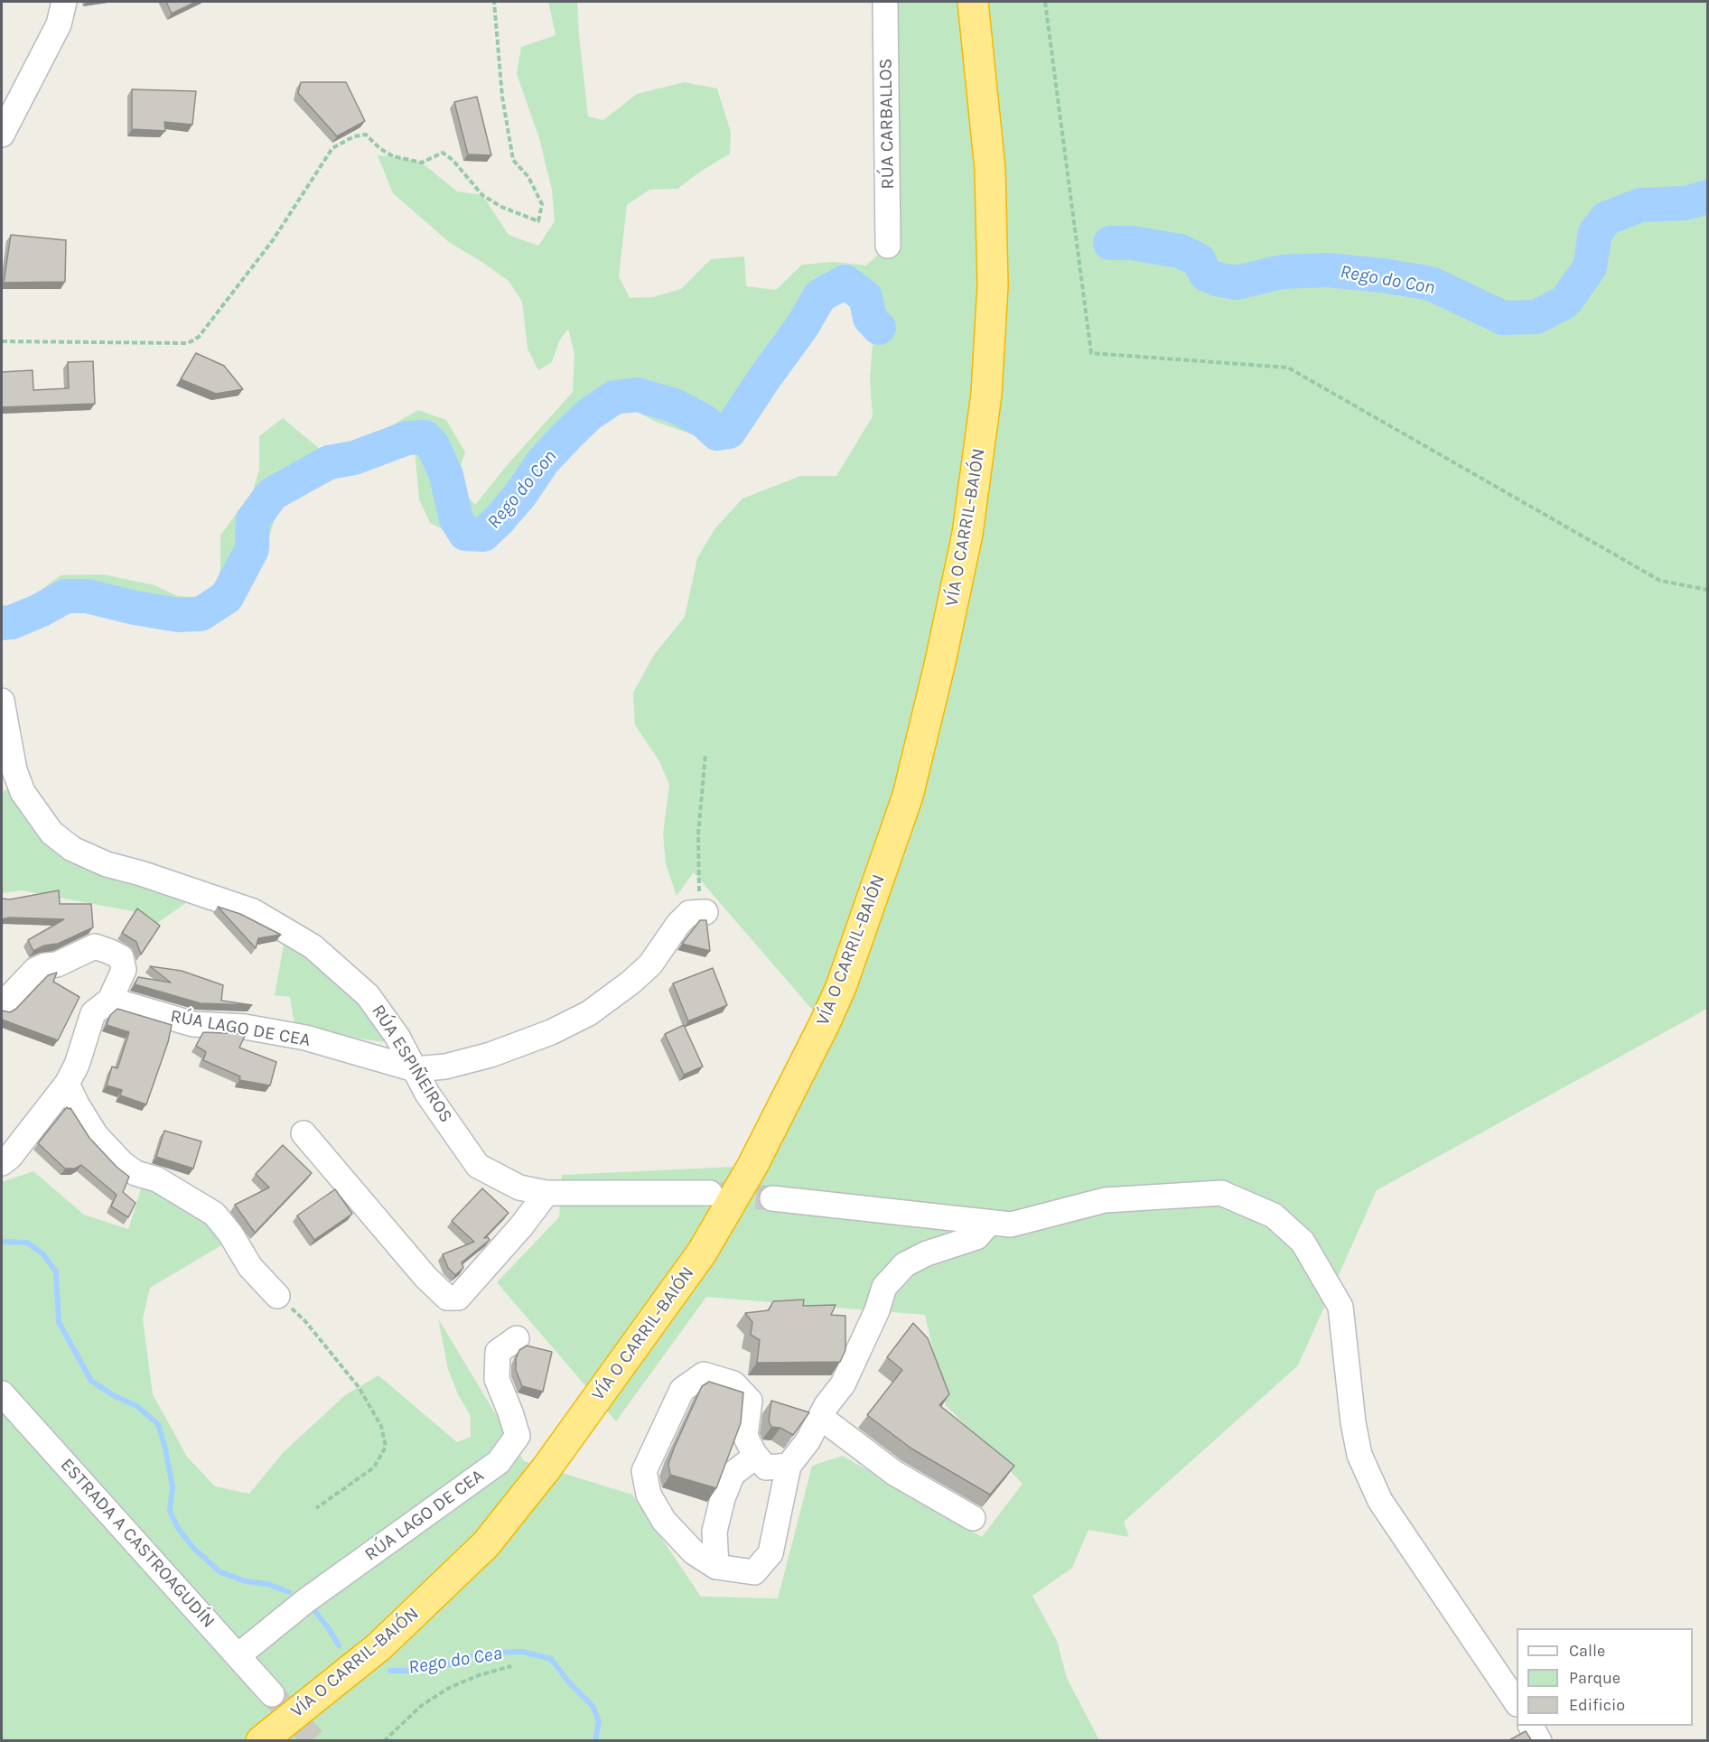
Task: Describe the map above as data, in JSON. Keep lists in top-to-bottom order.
{
  "streets": {
    "highway": ["VÍA O CARRIL-BAIÓN"],
    "street": [
      "RÚA CARBALLOS",
      "RÚA LAGO DE CEA",
      "RÚA ESPIÑEIROS",
      "ESTRADA A CASTROAGUDÍN"
    ]
  },
  "crossings": [
    ["RÚA LAGO DE CEA", "RÚA ESPIÑEIROS"],
    ["RÚA LAGO DE CEA", "ESTRADA A CASTROAGUDÍN"]
  ],
  "water": ["Rego do Con", "Rego do Cea"],
  "legend": ["Calle", "Parque", "Edificio"]
}
